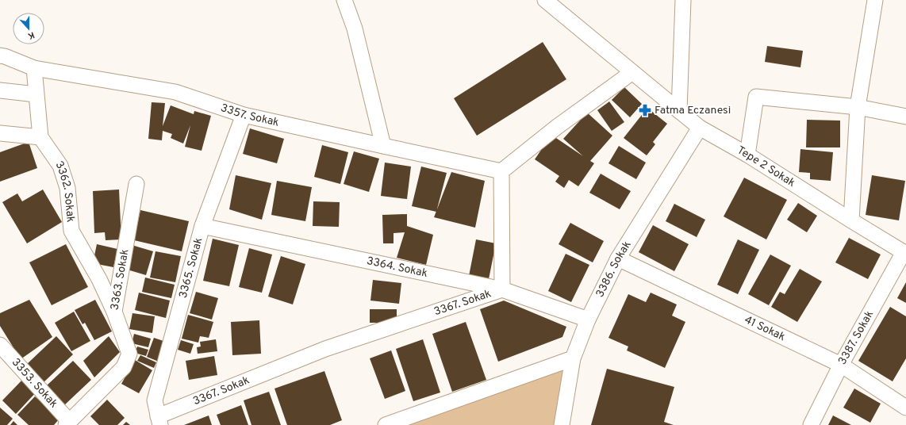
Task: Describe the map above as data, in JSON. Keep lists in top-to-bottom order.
{
  "streets": {
    "street": [
      "3357. Sokak",
      "Tepe 2 Sokak",
      "3362. Sokak",
      "3364. Sokak",
      "3365. Sokak",
      "3386. Sokak",
      "3363. Sokak",
      "3367. Sokak",
      "41 Sokak",
      "3387. Sokak",
      "3353. Sokak"
    ]
  },
  "crossings": [
    ["3357. Sokak", "3362. Sokak"],
    ["3357. Sokak", "3365. Sokak"],
    ["3357. Sokak", "3367. Sokak"],
    ["Tepe 2 Sokak", "3386. Sokak"],
    ["Tepe 2 Sokak", "3387. Sokak"],
    ["3362. Sokak", "3363. Sokak"],
    ["3364. Sokak", "3365. Sokak"],
    ["3364. Sokak", "3386. Sokak"],
    ["3364. Sokak", "3367. Sokak"],
    ["3365. Sokak", "3367. Sokak"],
    ["3386. Sokak", "41 Sokak"],
    ["3363. Sokak", "3353. Sokak"],
    ["41 Sokak", "3387. Sokak"]
  ],
  "places": {
    "pharmacy": ["Fatma Eczanesi"]
  },
  "north": "bottom"
}
